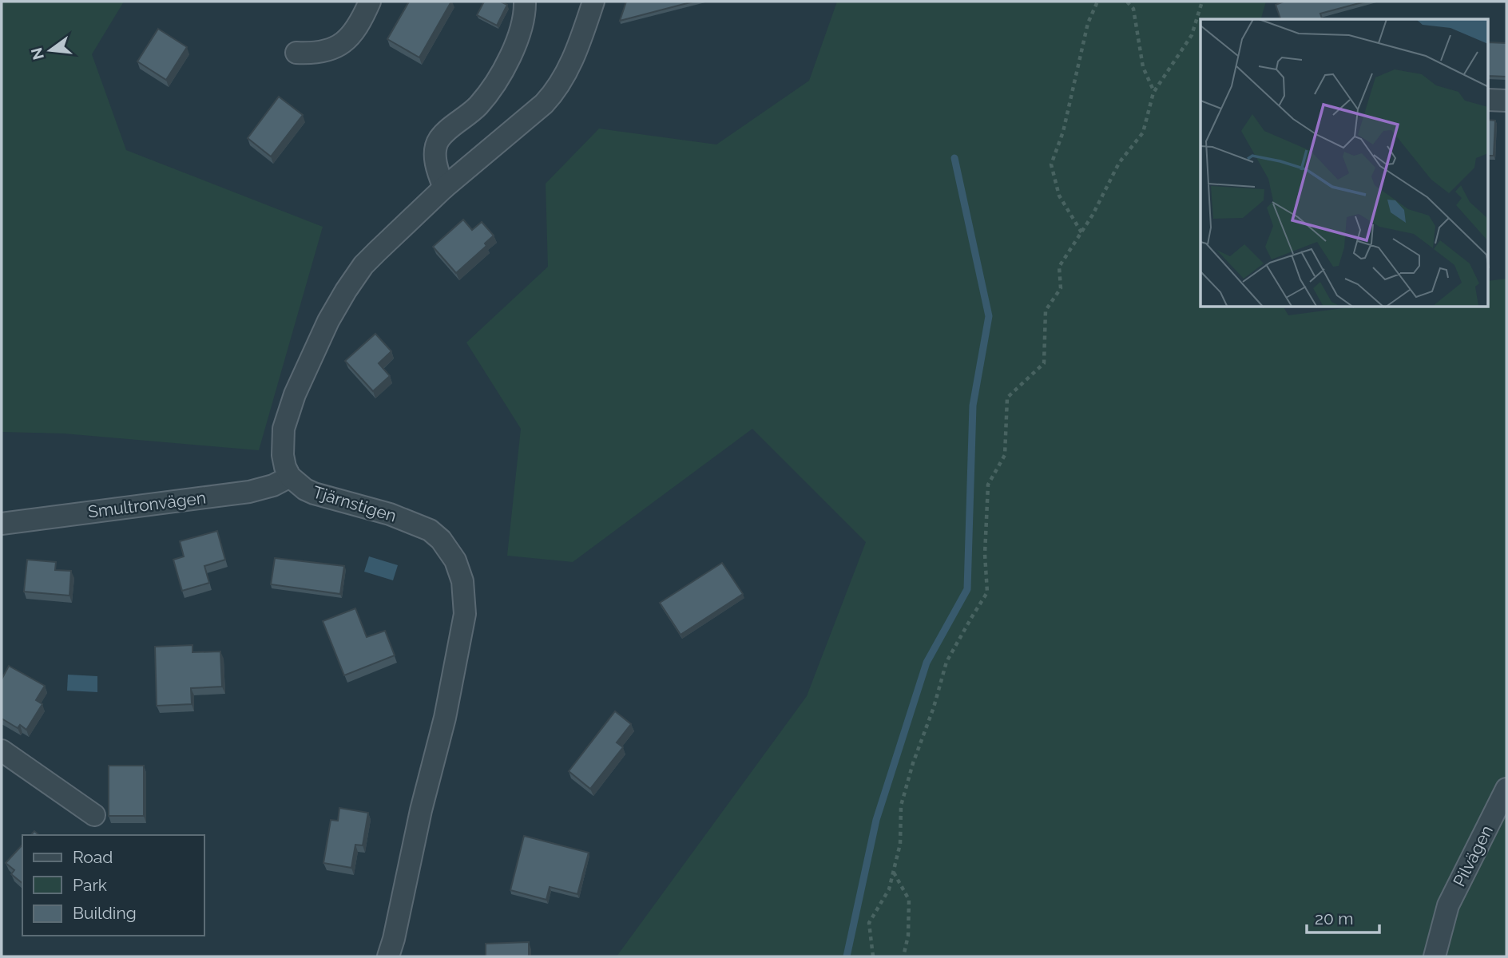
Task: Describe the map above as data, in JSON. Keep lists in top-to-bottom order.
{
  "streets": {
    "street": ["Tjärnstigen", "Smultronvägen", "Pilvägen"]
  },
  "crossings": [
    ["Tjärnstigen", "Smultronvägen"]
  ],
  "legend": ["Road", "Park", "Building"],
  "scale_bar": "20 m",
  "north": "left"
}
